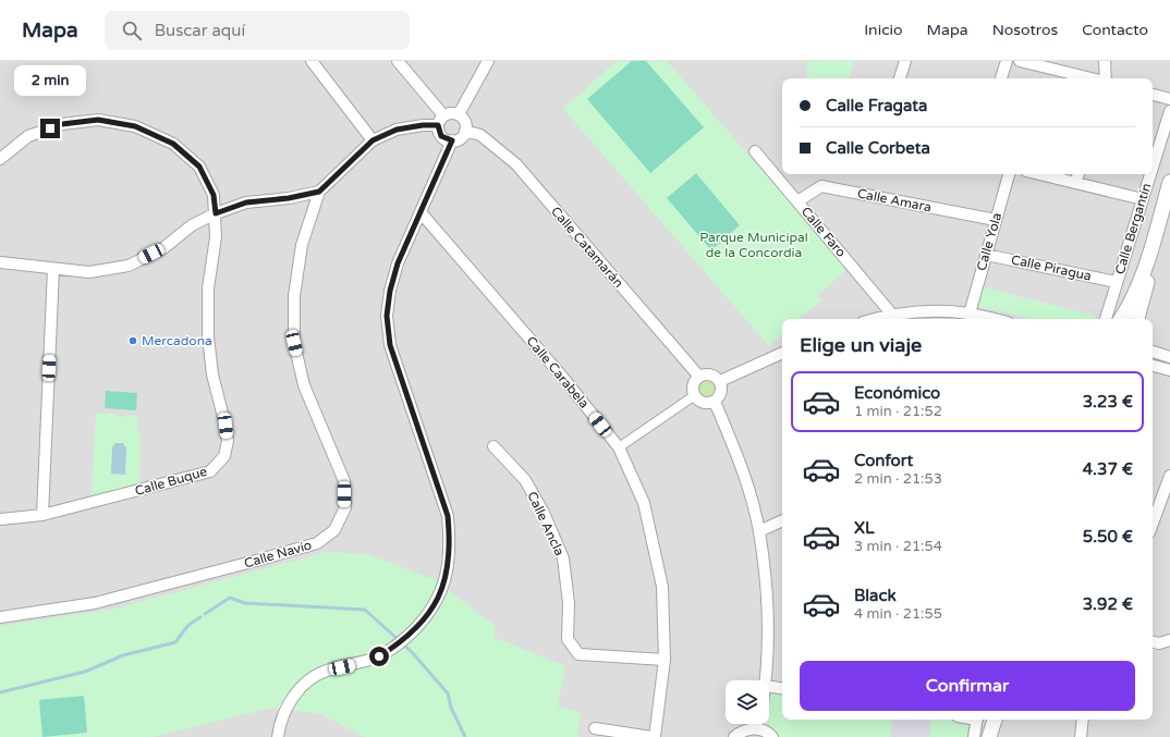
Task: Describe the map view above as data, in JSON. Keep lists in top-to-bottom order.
{
  "streets": {
    "street": [
      "Calle Amara",
      "Calle Bergantín",
      "Calle Faro",
      "Calle Yola",
      "Calle Catamarán",
      "Calle Piragua",
      "Calle Carabela",
      "Calle Buque",
      "Calle Ancla",
      "Calle Navío"
    ]
  },
  "crossings": [
    ["Calle Amara", "Calle Faro"],
    ["Calle Amara", "Calle Yola"],
    ["Calle Bergantín", "Calle Piragua"],
    ["Calle Yola", "Calle Piragua"],
    ["Calle Carabela", "Calle Ancla"]
  ],
  "parks": ["Parque Municipal de la Concordia"],
  "places": ["Mercadona"],
  "page": {
    "header": "Mapa",
    "search": "Buscar aquí",
    "nav": [
      "Inicio",
      "Mapa",
      "Nosotros",
      "Contacto"
    ],
    "bubble": "2 min",
    "banner": ["Calle Fragata", "Calle Corbeta"],
    "heading": "Elige un viaje",
    "list": [
      {
        "name": "Económico",
        "note": "1 min · 21:52",
        "value": "3.23 €"
      },
      {
        "name": "Confort",
        "note": "2 min · 21:53",
        "value": "4.37 €"
      },
      {
        "name": "XL",
        "note": "3 min · 21:54",
        "value": "5.50 €"
      },
      {
        "name": "Black",
        "note": "4 min · 21:55",
        "value": "3.92 €"
      }
    ],
    "buttons": "Confirmar"
  }
}
